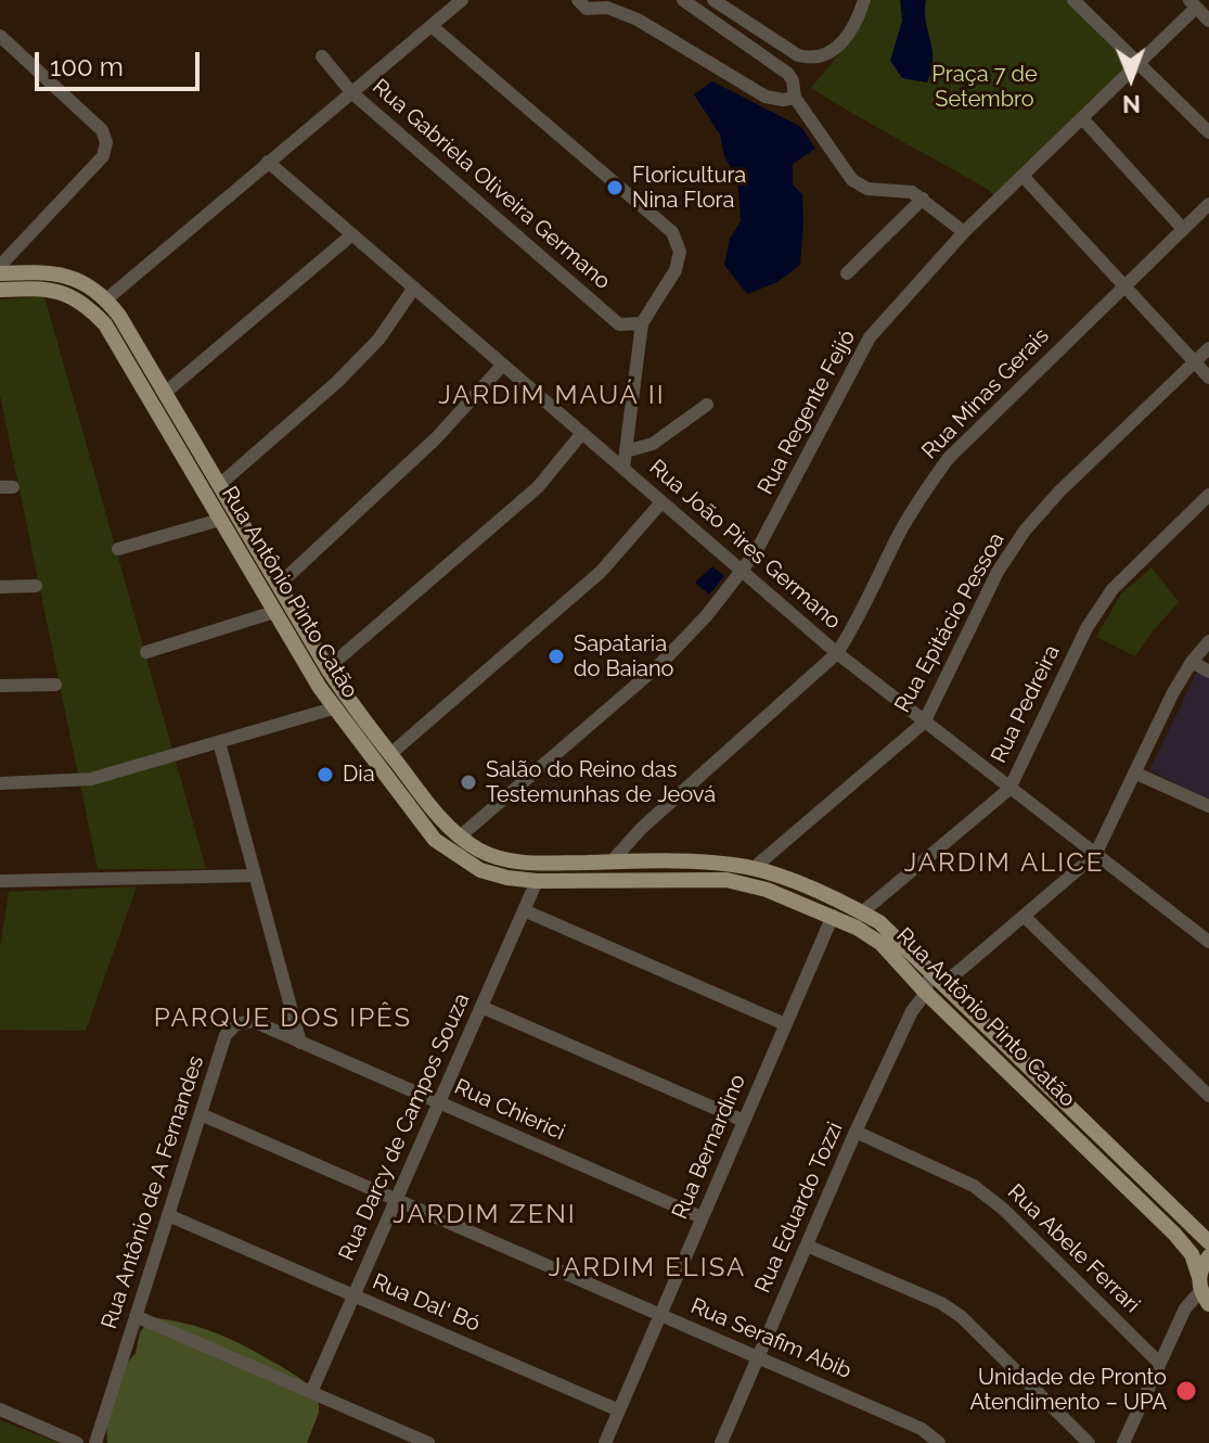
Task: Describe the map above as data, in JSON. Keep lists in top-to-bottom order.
{
  "streets": {
    "main road": ["Rua Antônio Pinto Catão"],
    "street": [
      "Rua Gabriela Oliveira Germano",
      "Rua Minas Gerais",
      "Rua Regente Feijó",
      "Rua João Pires Germano",
      "Rua Epitácio Pessoa",
      "Rua Pedreira",
      "Rua Chierici",
      "Rua Darcy de Campos Souza",
      "Rua Bernardino",
      "Rua Antônio de A Fernandes",
      "Rua Eduardo Tozzi",
      "Rua Abele Ferrari",
      "Rua Dal' Bó",
      "Rua Serafim Abib"
    ]
  },
  "crossings": [
    ["Rua Minas Gerais", "Rua João Pires Germano"],
    ["Rua Minas Gerais", "Rua Antônio Pinto Catão"],
    ["Rua Regente Feijó", "Rua João Pires Germano"],
    ["Rua Regente Feijó", "Rua Antônio Pinto Catão"],
    ["Rua João Pires Germano", "Rua Epitácio Pessoa"],
    ["Rua João Pires Germano", "Rua Pedreira"],
    ["Rua Antônio Pinto Catão", "Rua Epitácio Pessoa"],
    ["Rua Antônio Pinto Catão", "Rua Pedreira"],
    ["Rua Antônio Pinto Catão", "Rua Darcy de Campos Souza"],
    ["Rua Antônio Pinto Catão", "Rua Bernardino"],
    ["Rua Antônio Pinto Catão", "Rua Eduardo Tozzi"],
    ["Rua Chierici", "Rua Darcy de Campos Souza"],
    ["Rua Chierici", "Rua Bernardino"],
    ["Rua Chierici", "Rua Antônio de A Fernandes"],
    ["Rua Darcy de Campos Souza", "Rua Dal' Bó"],
    ["Rua Darcy de Campos Souza", "Rua Serafim Abib"],
    ["Rua Bernardino", "Rua Dal' Bó"],
    ["Rua Bernardino", "Rua Serafim Abib"],
    ["Rua Antônio de A Fernandes", "Rua Dal' Bó"],
    ["Rua Antônio de A Fernandes", "Rua Serafim Abib"],
    ["Rua Eduardo Tozzi", "Rua Abele Ferrari"],
    ["Rua Eduardo Tozzi", "Rua Serafim Abib"]
  ],
  "districts": [
    "JARDIM MAUÁ II",
    "JARDIM ALICE",
    "PARQUE DOS IPÊS",
    "JARDIM ZENI",
    "JARDIM ELISA"
  ],
  "parks": ["Praça 7 de Setembro"],
  "places": [
    "Floricultura Nina Flora",
    "Sapataria do Baiano",
    "Dia",
    "Salão do Reino das Testemunhas de Jeová",
    "Unidade de Pronto Atendimento – UPA"
  ],
  "scale_bar": "100 m",
  "north": "bottom"
}
